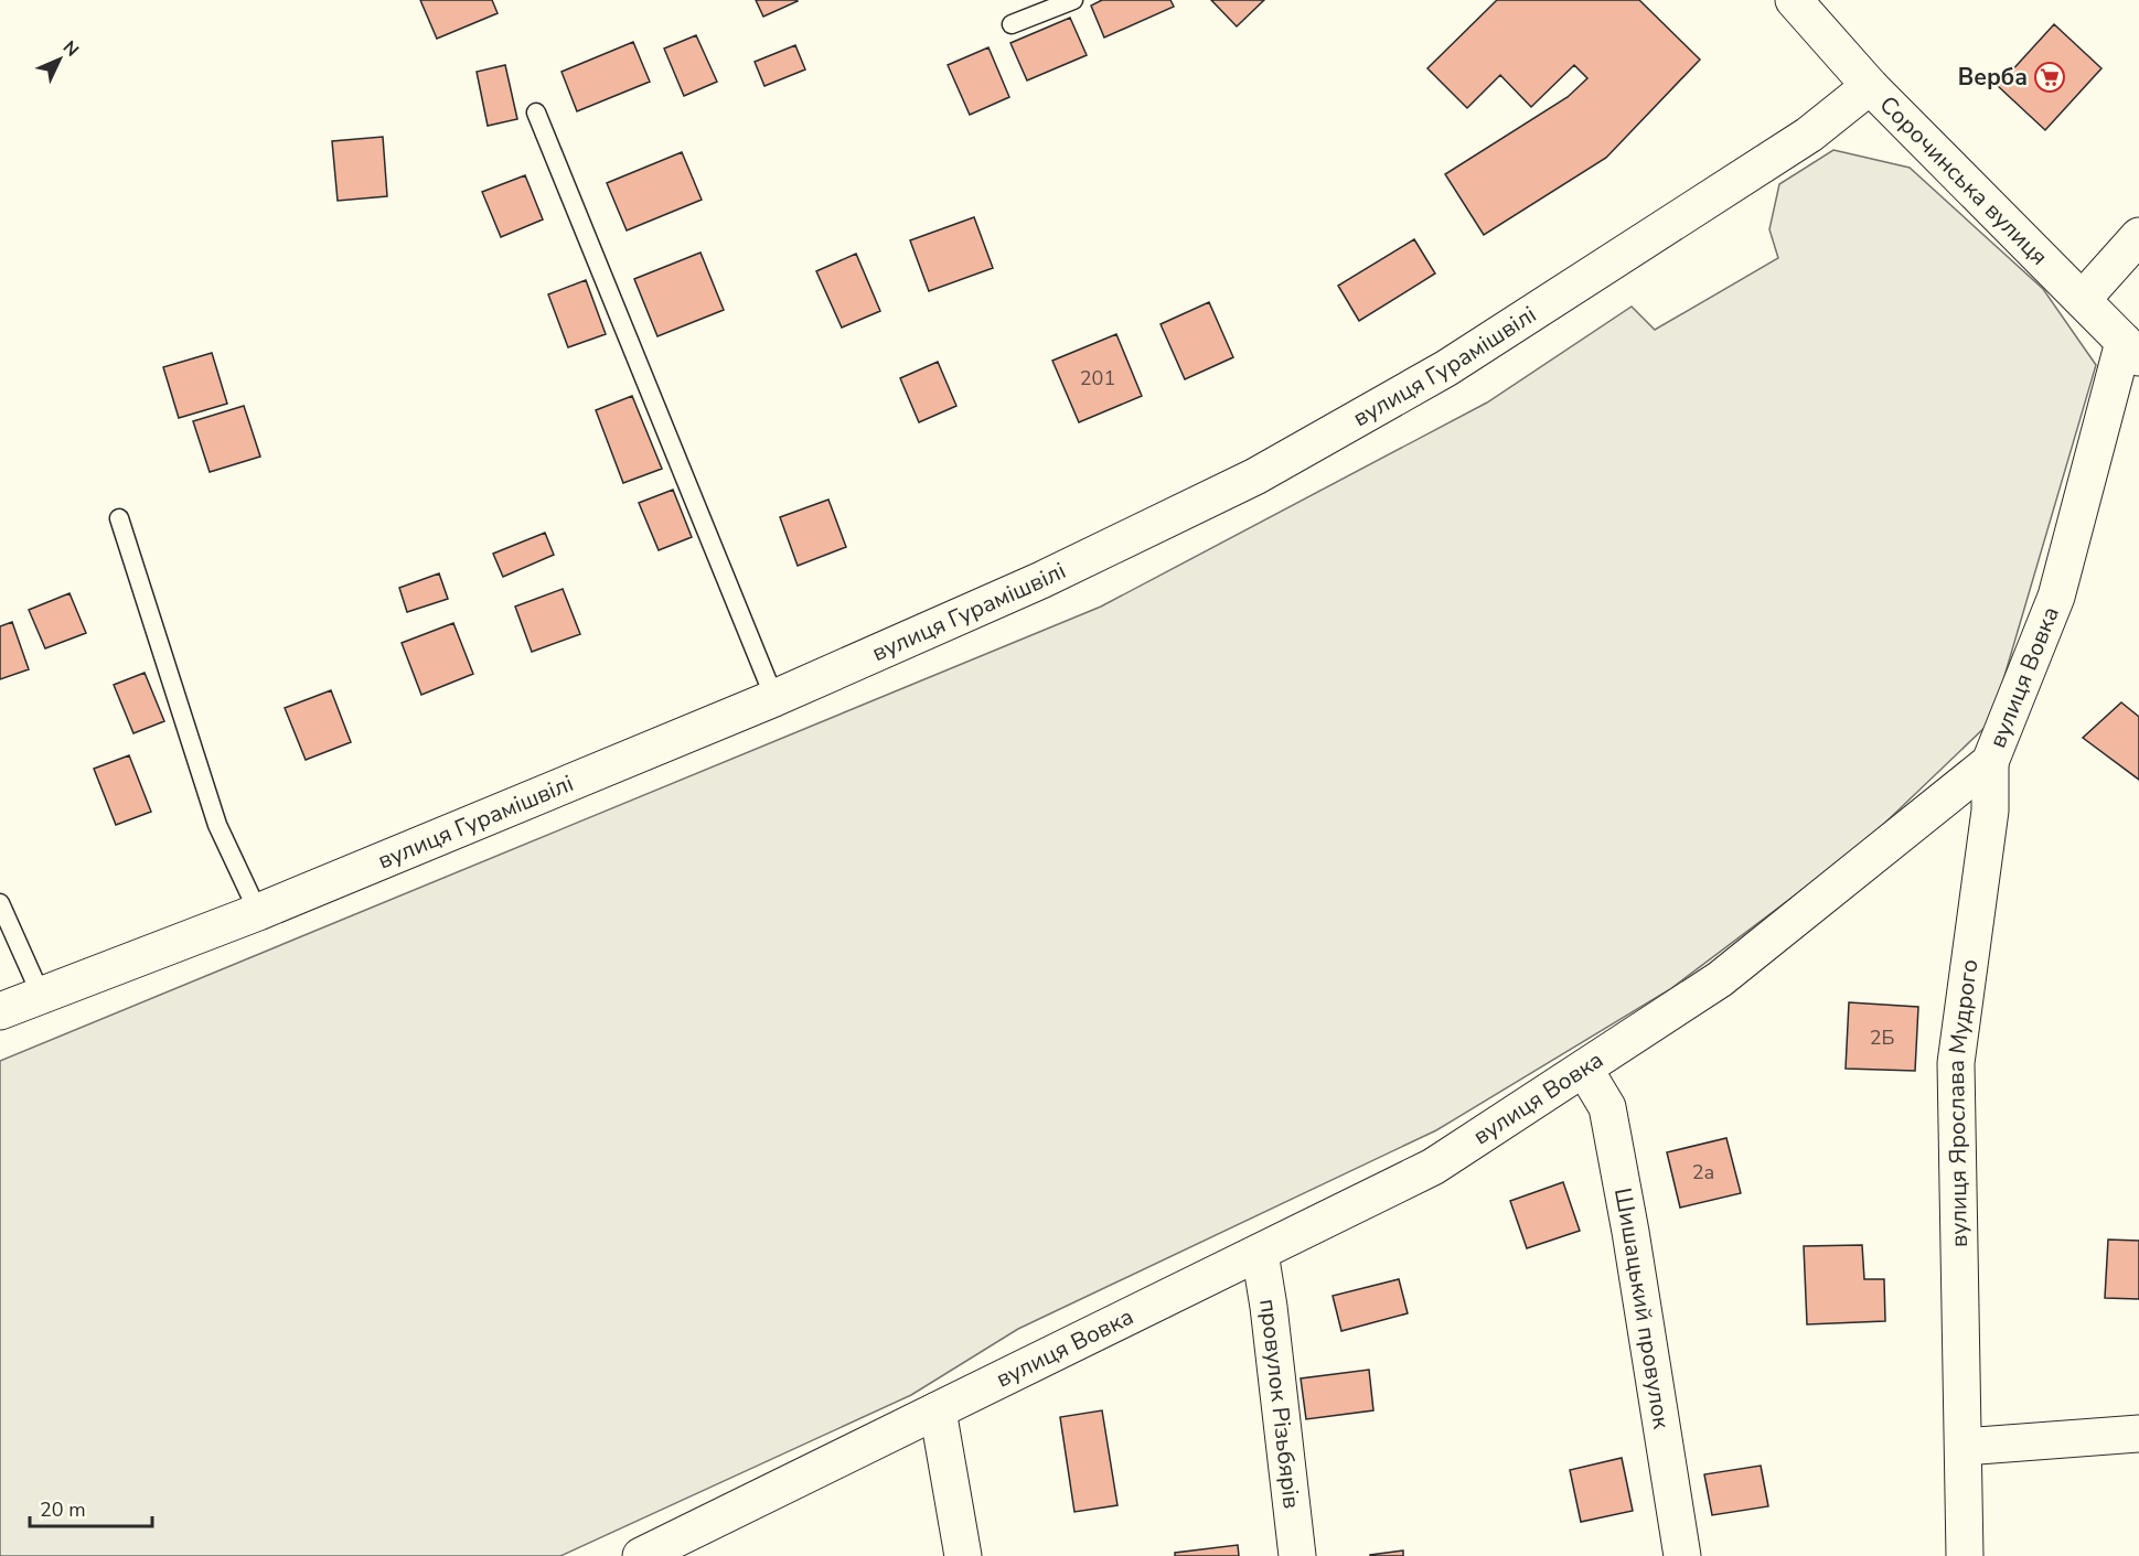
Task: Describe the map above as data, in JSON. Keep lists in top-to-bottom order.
{
  "streets": {
    "street": [
      "Сорочинська вулиця",
      "вулиця Гурамішвілі",
      "вулиця Вовка",
      "вулиця Ярослава Мудрого",
      "Шишацький провулок",
      "провулок Різьбярів"
    ]
  },
  "crossings": [
    ["Сорочинська вулиця", "вулиця Гурамішвілі"],
    ["Сорочинська вулиця", "вулиця Вовка"],
    ["вулиця Вовка", "вулиця Ярослава Мудрого"],
    ["вулиця Вовка", "Шишацький провулок"],
    ["вулиця Вовка", "провулок Різьбярів"]
  ],
  "places": {
    "supermarket": ["Верба"]
  },
  "house_numbers": ["201", "2Б", "2а"],
  "scale_bar": "20 m",
  "north": "top right"
}
